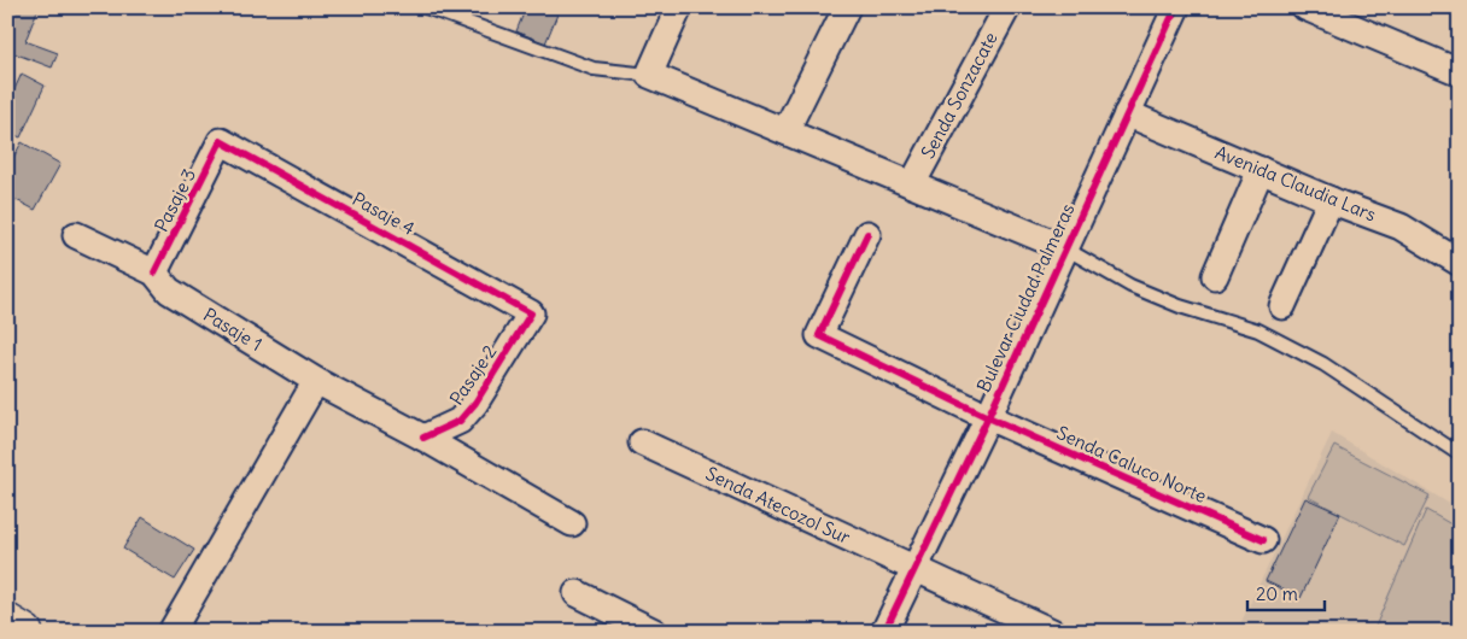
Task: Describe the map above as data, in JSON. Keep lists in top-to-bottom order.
{
  "streets": {
    "street": [
      "Senda Sonzacate",
      "Avenida Claudia Lars",
      "Pasaje 3",
      "Pasaje 4",
      "Bulevar Ciudad Palmeras",
      "Pasaje 1",
      "Pasaje 2",
      "Senda Caluco Norte",
      "Senda Atecozol Sur"
    ]
  },
  "crossings": [
    ["Avenida Claudia Lars", "Bulevar Ciudad Palmeras"],
    ["Pasaje 3", "Pasaje 4"],
    ["Pasaje 3", "Pasaje 1"],
    ["Pasaje 4", "Pasaje 2"],
    ["Bulevar Ciudad Palmeras", "Senda Caluco Norte"],
    ["Bulevar Ciudad Palmeras", "Senda Atecozol Sur"],
    ["Pasaje 1", "Pasaje 2"]
  ],
  "scale_bar": "20 m"
}
